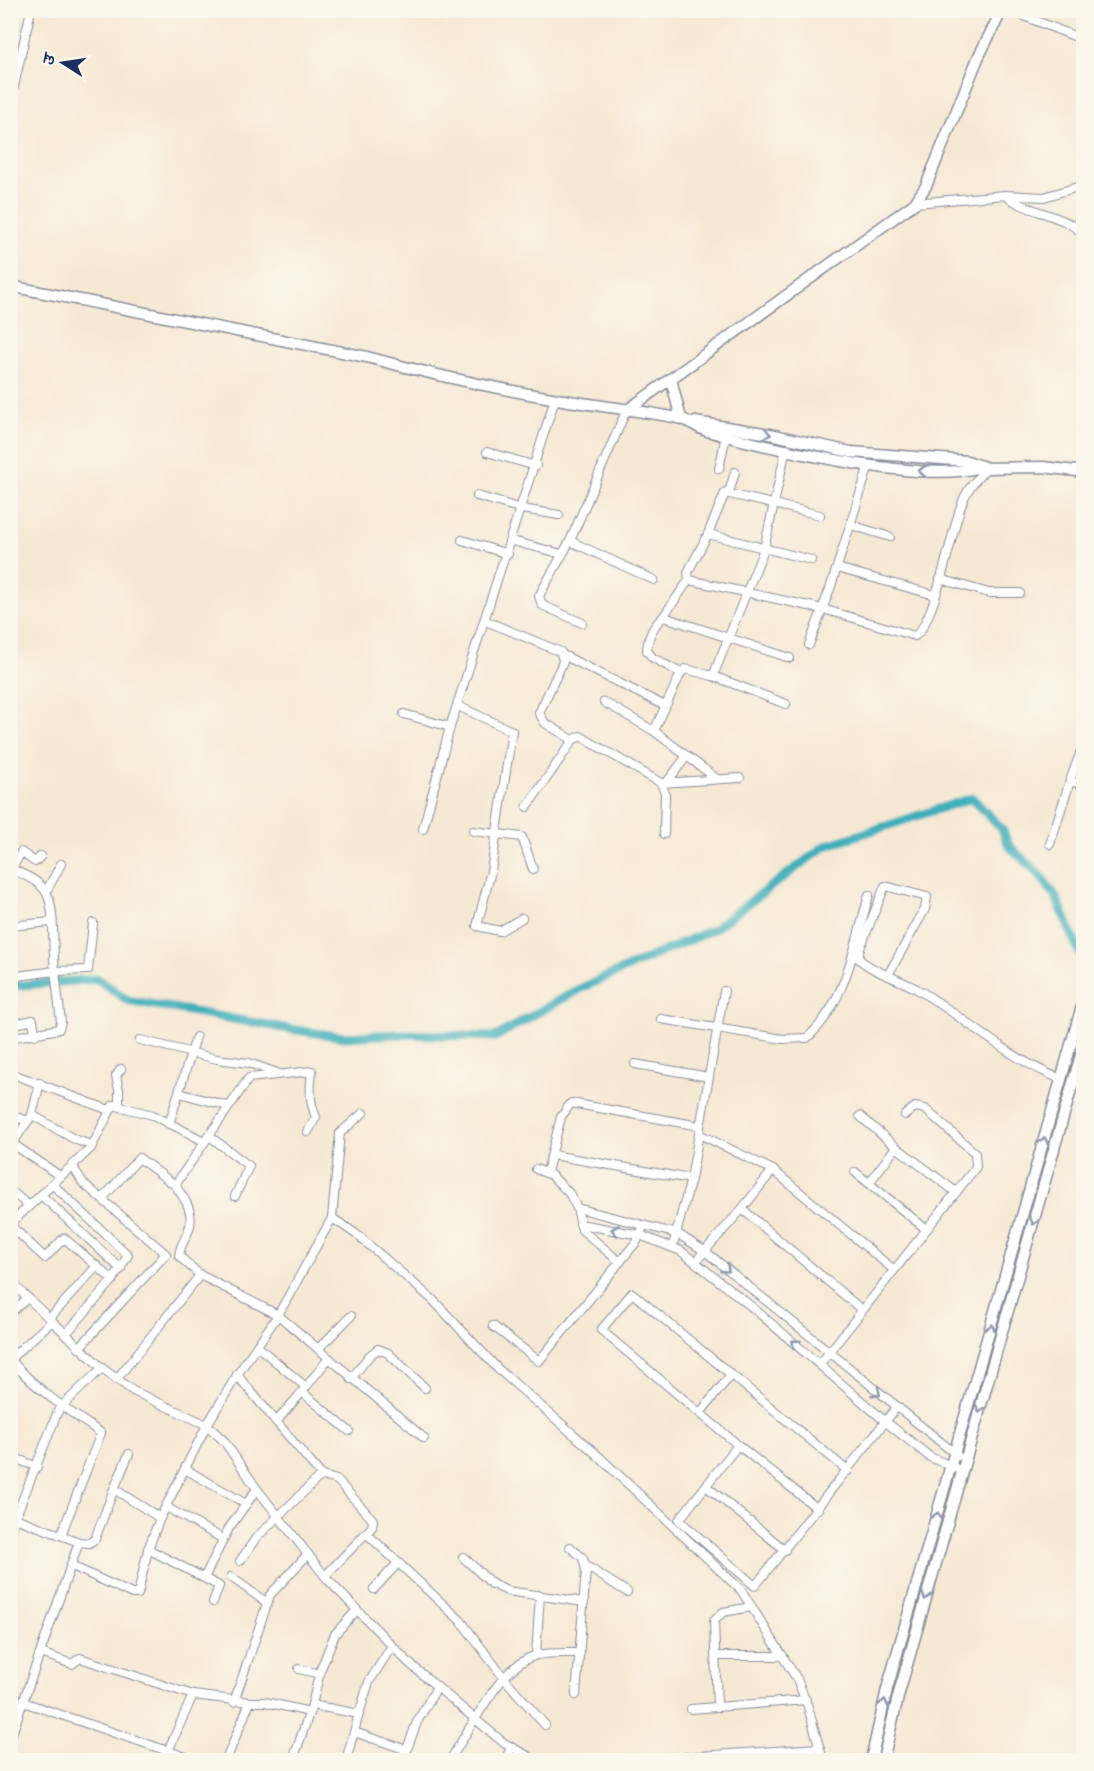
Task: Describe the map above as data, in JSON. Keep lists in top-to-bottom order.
{
  "north": "left"
}
